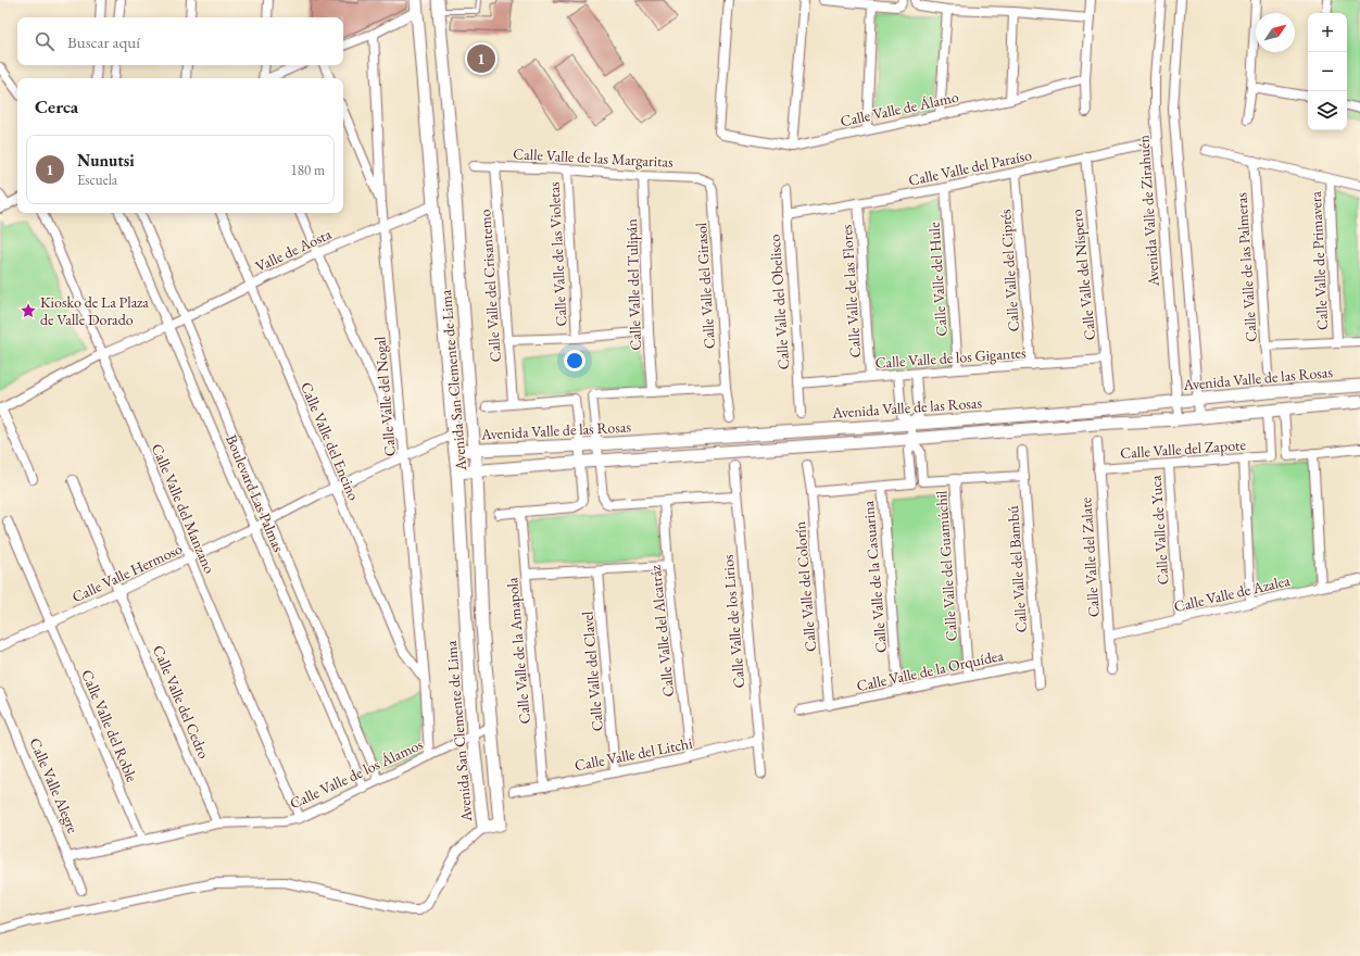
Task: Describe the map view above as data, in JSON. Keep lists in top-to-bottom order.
{
  "streets": {
    "street": [
      "Calle Valle de Álamo",
      "Calle Valle de las Margaritas",
      "Calle Valle del Paraíso",
      "Avenida Valle de Zirahuén",
      "Valle de Aosta",
      "Calle Valle de las Violetas",
      "Calle Valle de Primavera",
      "Calle Valle de las Palmeras",
      "Calle Valle del Ciprés",
      "Calle Valle del Níspero",
      "Calle Valle del Hule",
      "Calle Valle del Tulipán",
      "Calle Valle del Crisantemo",
      "Calle Valle del Girasol",
      "Calle Valle de las Flores",
      "Calle Valle del Obelisco",
      "Calle Valle de los Gigantes",
      "Avenida Valle de las Rosas",
      "Avenida San Clemente de Lima",
      "Calle Valle del Nogal",
      "Calle Valle del Encino",
      "Calle Valle del Zapote",
      "Boulevard Las Palmas",
      "Calle Valle del Manzano",
      "Calle Valle de Yuca",
      "Calle Valle del Zalate",
      "Calle Valle del Guamúchil",
      "Calle Valle del Bambú",
      "Calle Valle Hermoso",
      "Calle Valle de la Casuarina",
      "Calle Valle del Colorín",
      "Calle Valle de Azalea",
      "Calle Valle de los Lirios",
      "Calle Valle del Alcatráz",
      "Calle Valle de la Amapola",
      "Calle Valle de la Orquídea",
      "Calle Valle del Clavel",
      "Calle Valle del Cedro",
      "Calle Valle del Roble",
      "Calle Valle del Litchi",
      "Calle Valle de los Álamos",
      "Calle Valle Alegre"
    ]
  },
  "crossings": [
    ["Calle Valle de las Margaritas", "Calle Valle de las Violetas"],
    ["Calle Valle de las Margaritas", "Calle Valle del Tulipán"],
    ["Calle Valle de las Margaritas", "Calle Valle del Crisantemo"],
    ["Calle Valle de las Margaritas", "Calle Valle del Girasol"],
    ["Calle Valle del Paraíso", "Avenida Valle de Zirahuén"],
    ["Calle Valle del Paraíso", "Calle Valle del Ciprés"],
    ["Calle Valle del Paraíso", "Calle Valle del Níspero"],
    ["Calle Valle del Paraíso", "Calle Valle del Hule"],
    ["Calle Valle del Paraíso", "Calle Valle de las Flores"],
    ["Calle Valle del Paraíso", "Calle Valle del Obelisco"],
    ["Avenida Valle de Zirahuén", "Avenida Valle de las Rosas"],
    ["Valle de Aosta", "Avenida San Clemente de Lima"],
    ["Valle de Aosta", "Calle Valle del Nogal"],
    ["Valle de Aosta", "Calle Valle del Encino"],
    ["Valle de Aosta", "Boulevard Las Palmas"],
    ["Valle de Aosta", "Calle Valle del Manzano"],
    ["Calle Valle del Ciprés", "Calle Valle de los Gigantes"],
    ["Calle Valle del Níspero", "Calle Valle de los Gigantes"],
    ["Calle Valle del Hule", "Calle Valle de los Gigantes"],
    ["Calle Valle de las Flores", "Calle Valle de los Gigantes"],
    ["Calle Valle del Obelisco", "Calle Valle de los Gigantes"],
    ["Avenida Valle de las Rosas", "Avenida San Clemente de Lima"],
    ["Avenida Valle de las Rosas", "Calle Valle del Zapote"],
    ["Avenida San Clemente de Lima", "Calle Valle Hermoso"],
    ["Avenida San Clemente de Lima", "Calle Valle de los Álamos"],
    ["Calle Valle del Nogal", "Calle Valle del Encino"],
    ["Calle Valle del Nogal", "Calle Valle Hermoso"],
    ["Calle Valle del Nogal", "Calle Valle de los Álamos"],
    ["Calle Valle del Encino", "Calle Valle Hermoso"],
    ["Calle Valle del Zapote", "Calle Valle de Yuca"],
    ["Calle Valle del Zapote", "Calle Valle del Zalate"],
    ["Boulevard Las Palmas", "Calle Valle Hermoso"],
    ["Boulevard Las Palmas", "Calle Valle de los Álamos"],
    ["Calle Valle del Manzano", "Calle Valle Hermoso"],
    ["Calle Valle del Manzano", "Calle Valle de los Álamos"],
    ["Calle Valle de Yuca", "Calle Valle de Azalea"],
    ["Calle Valle del Zalate", "Calle Valle de Azalea"],
    ["Calle Valle del Guamúchil", "Calle Valle de la Orquídea"],
    ["Calle Valle del Bambú", "Calle Valle de la Orquídea"],
    ["Calle Valle Hermoso", "Calle Valle del Cedro"],
    ["Calle Valle Hermoso", "Calle Valle del Roble"],
    ["Calle Valle de la Casuarina", "Calle Valle de la Orquídea"],
    ["Calle Valle del Colorín", "Calle Valle de la Orquídea"],
    ["Calle Valle de los Lirios", "Calle Valle del Litchi"],
    ["Calle Valle del Alcatráz", "Calle Valle del Litchi"],
    ["Calle Valle de la Amapola", "Calle Valle del Litchi"],
    ["Calle Valle del Clavel", "Calle Valle del Litchi"],
    ["Calle Valle del Cedro", "Calle Valle de los Álamos"],
    ["Calle Valle del Roble", "Calle Valle de los Álamos"],
    ["Calle Valle de los Álamos", "Calle Valle Alegre"]
  ],
  "places": {
    "place": ["Kiosko de La Plaza de Valle Dorado"]
  },
  "north": "top right",
  "page": {
    "map_buttons": ["+", "−"],
    "search": "Buscar aquí",
    "pins": "1",
    "heading": "Cerca",
    "list": [
      {
        "mark": "1",
        "name": "Nunutsi",
        "note": "Escuela",
        "value": "180 m"
      }
    ]
  }
}
